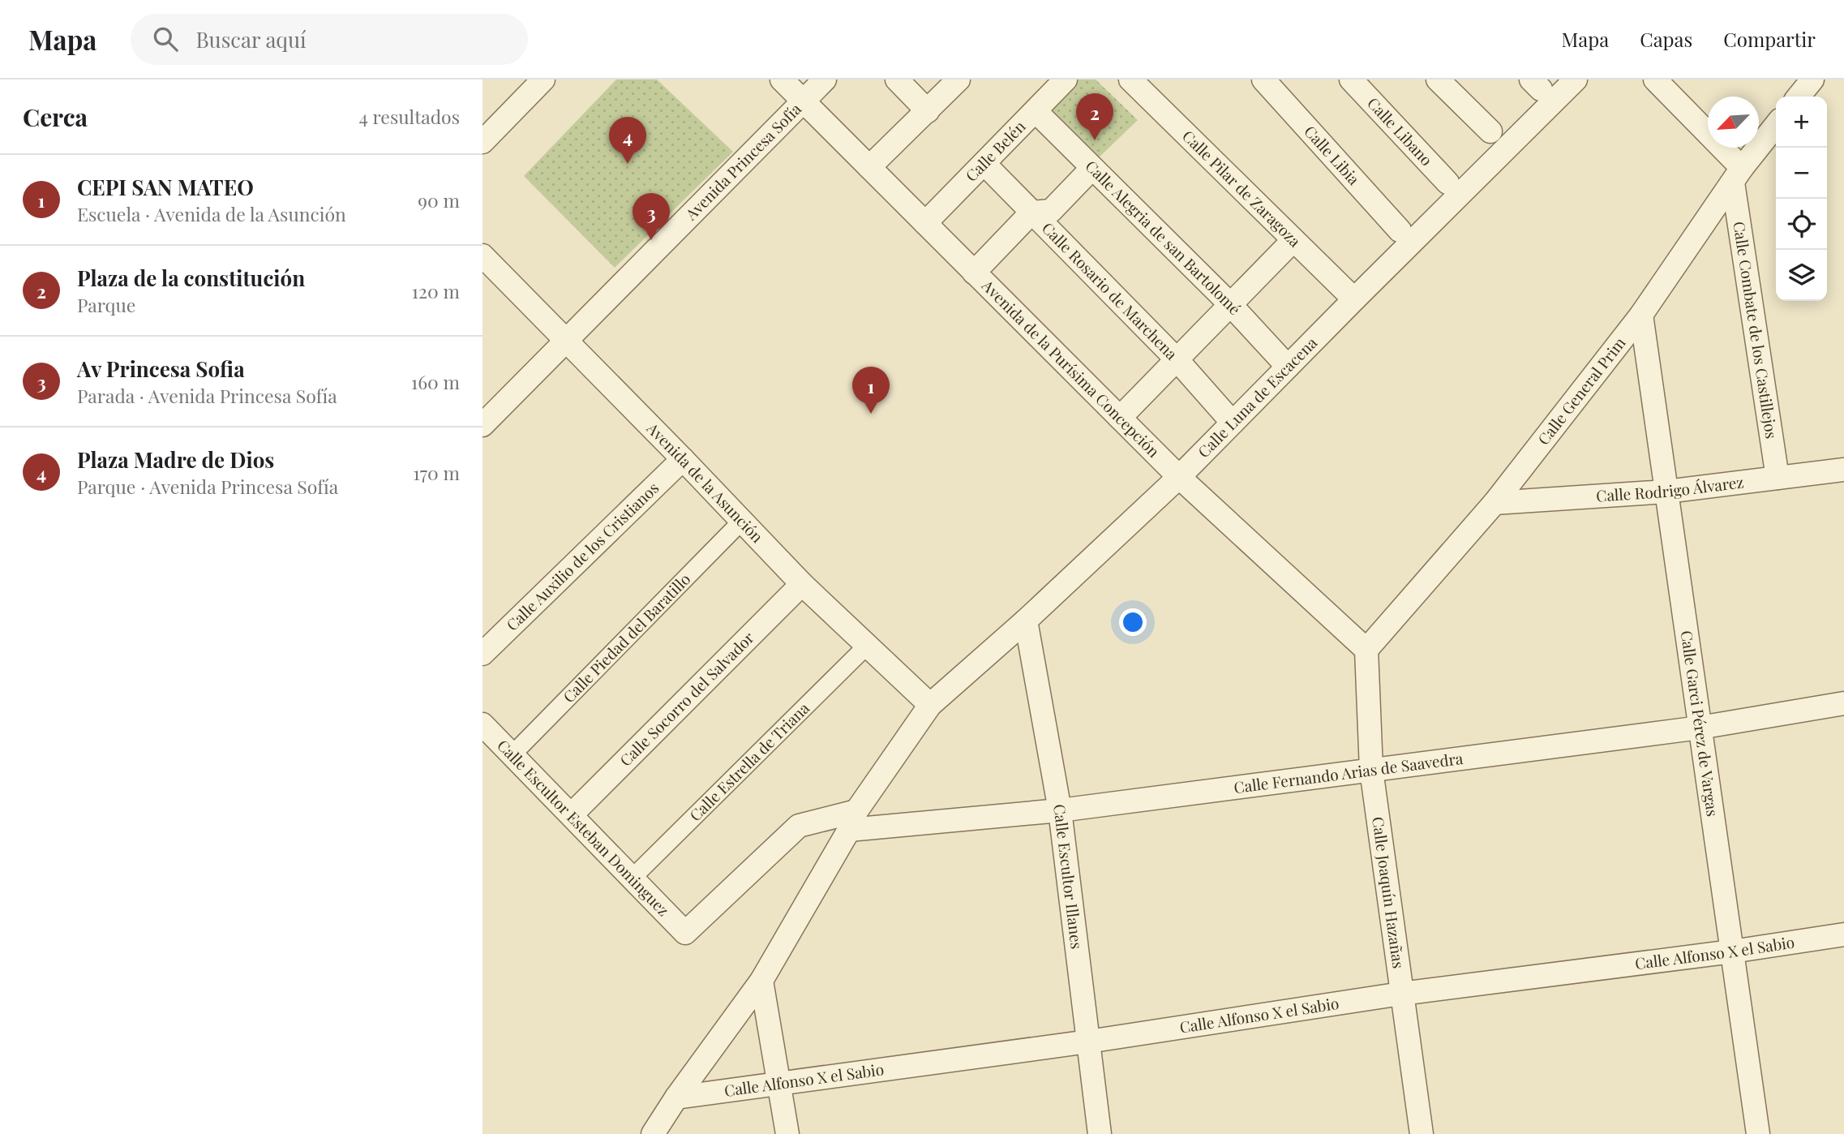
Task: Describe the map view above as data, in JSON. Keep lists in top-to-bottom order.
{
  "streets": {
    "street": [
      "Calle Libano",
      "Calle Belén",
      "Calle Libia",
      "Avenida Princesa Sofía",
      "Calle Pilar de Zaragoza",
      "Calle Alegria de san Bartolomé",
      "Calle Rosario de Marchena",
      "Calle Combate de los Castillejos",
      "Avenida de la Purísima Concepción",
      "Calle General Prim",
      "Calle Luna de Escacena",
      "Avenida de la Asunción",
      "Calle Rodrigo Álvarez",
      "Calle Auxilio de los Cristianos",
      "Calle Piedad del Baratillo",
      "Calle Socorro del Salvador",
      "Calle Garci Pérez de Vargas",
      "Calle Estrella de Triana",
      "Calle Fernando Arias de Saavedra",
      "Calle Escultor Esteban Dominguez",
      "Calle Escultor Illanes",
      "Calle Joaquín Hazañas",
      "Calle Alfonso X el Sabio"
    ]
  },
  "crossings": [
    ["Calle Belén", "Calle Alegria de san Bartolomé"],
    ["Calle Belén", "Calle Rosario de Marchena"],
    ["Calle Belén", "Avenida de la Purísima Concepción"],
    ["Avenida Princesa Sofía", "Avenida de la Purísima Concepción"],
    ["Avenida Princesa Sofía", "Avenida de la Asunción"],
    ["Calle Pilar de Zaragoza", "Calle Luna de Escacena"],
    ["Calle Alegria de san Bartolomé", "Calle Luna de Escacena"],
    ["Calle Rosario de Marchena", "Calle Luna de Escacena"],
    ["Calle Combate de los Castillejos", "Calle General Prim"],
    ["Calle Combate de los Castillejos", "Calle Rodrigo Álvarez"],
    ["Avenida de la Purísima Concepción", "Calle General Prim"],
    ["Avenida de la Purísima Concepción", "Calle Luna de Escacena"],
    ["Avenida de la Purísima Concepción", "Calle Joaquín Hazañas"],
    ["Calle General Prim", "Calle Rodrigo Álvarez"],
    ["Calle General Prim", "Calle Garci Pérez de Vargas"],
    ["Calle General Prim", "Calle Joaquín Hazañas"],
    ["Calle Luna de Escacena", "Avenida de la Asunción"],
    ["Calle Luna de Escacena", "Calle Fernando Arias de Saavedra"],
    ["Calle Luna de Escacena", "Calle Escultor Illanes"],
    ["Calle Luna de Escacena", "Calle Alfonso X el Sabio"],
    ["Avenida de la Asunción", "Calle Auxilio de los Cristianos"],
    ["Avenida de la Asunción", "Calle Piedad del Baratillo"],
    ["Avenida de la Asunción", "Calle Socorro del Salvador"],
    ["Avenida de la Asunción", "Calle Estrella de Triana"],
    ["Calle Rodrigo Álvarez", "Calle Garci Pérez de Vargas"],
    ["Calle Piedad del Baratillo", "Calle Escultor Esteban Dominguez"],
    ["Calle Socorro del Salvador", "Calle Escultor Esteban Dominguez"],
    ["Calle Garci Pérez de Vargas", "Calle Fernando Arias de Saavedra"],
    ["Calle Garci Pérez de Vargas", "Calle Alfonso X el Sabio"],
    ["Calle Estrella de Triana", "Calle Escultor Esteban Dominguez"],
    ["Calle Fernando Arias de Saavedra", "Calle Escultor Esteban Dominguez"],
    ["Calle Fernando Arias de Saavedra", "Calle Escultor Illanes"],
    ["Calle Fernando Arias de Saavedra", "Calle Joaquín Hazañas"],
    ["Calle Escultor Illanes", "Calle Alfonso X el Sabio"],
    ["Calle Joaquín Hazañas", "Calle Alfonso X el Sabio"]
  ],
  "north": "bottom left",
  "page": {
    "header": "Mapa",
    "search": "Buscar aquí",
    "nav": ["Mapa", "Capas", "Compartir"],
    "heading": ["Cerca", "4 resultados"],
    "pins": [
      "2",
      "4",
      "3",
      "1"
    ],
    "map_buttons": ["+", "−"],
    "list": [
      {
        "mark": "1",
        "name": "CEPI SAN MATEO",
        "note": "Escuela · Avenida de la Asunción",
        "value": "90 m"
      },
      {
        "mark": "2",
        "name": "Plaza de la constitución",
        "note": "Parque",
        "value": "120 m"
      },
      {
        "mark": "3",
        "name": "Av Princesa Sofia",
        "note": "Parada · Avenida Princesa Sofía",
        "value": "160 m"
      },
      {
        "mark": "4",
        "name": "Plaza Madre de Dios",
        "note": "Parque · Avenida Princesa Sofía",
        "value": "170 m"
      }
    ]
  }
}
